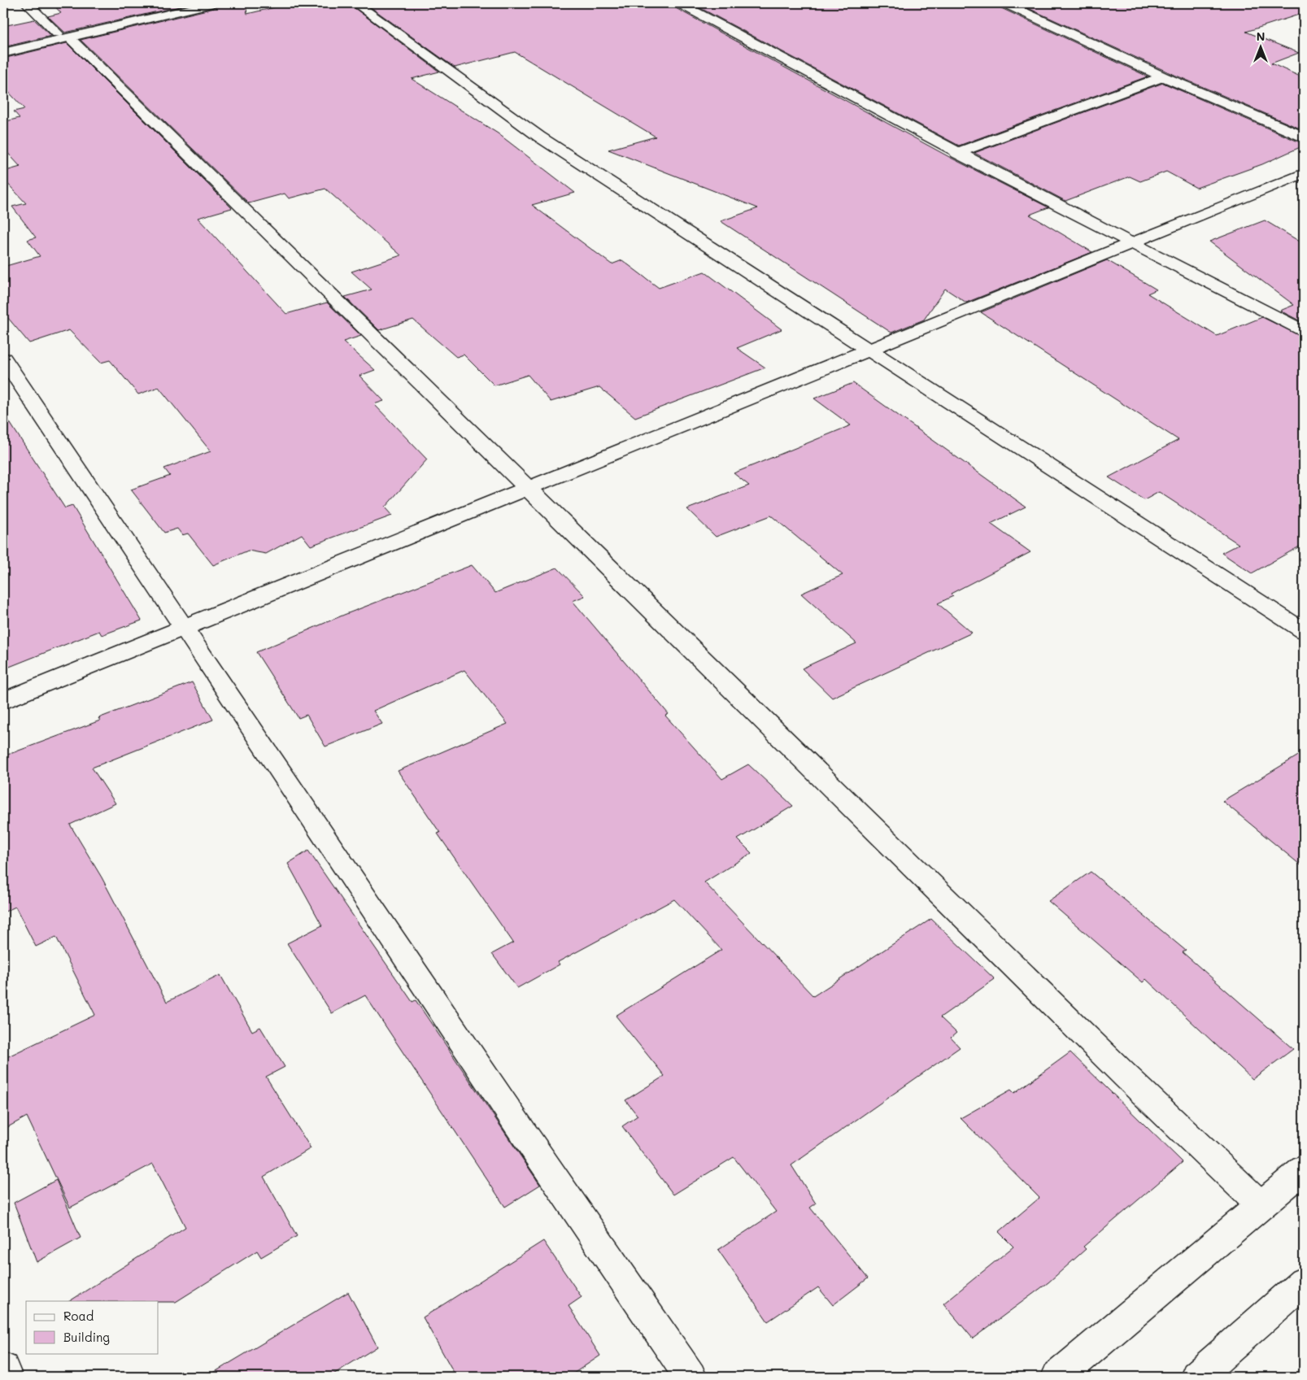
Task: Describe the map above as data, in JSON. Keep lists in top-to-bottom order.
{
  "legend": ["Road", "Building"],
  "north": "top"
}
